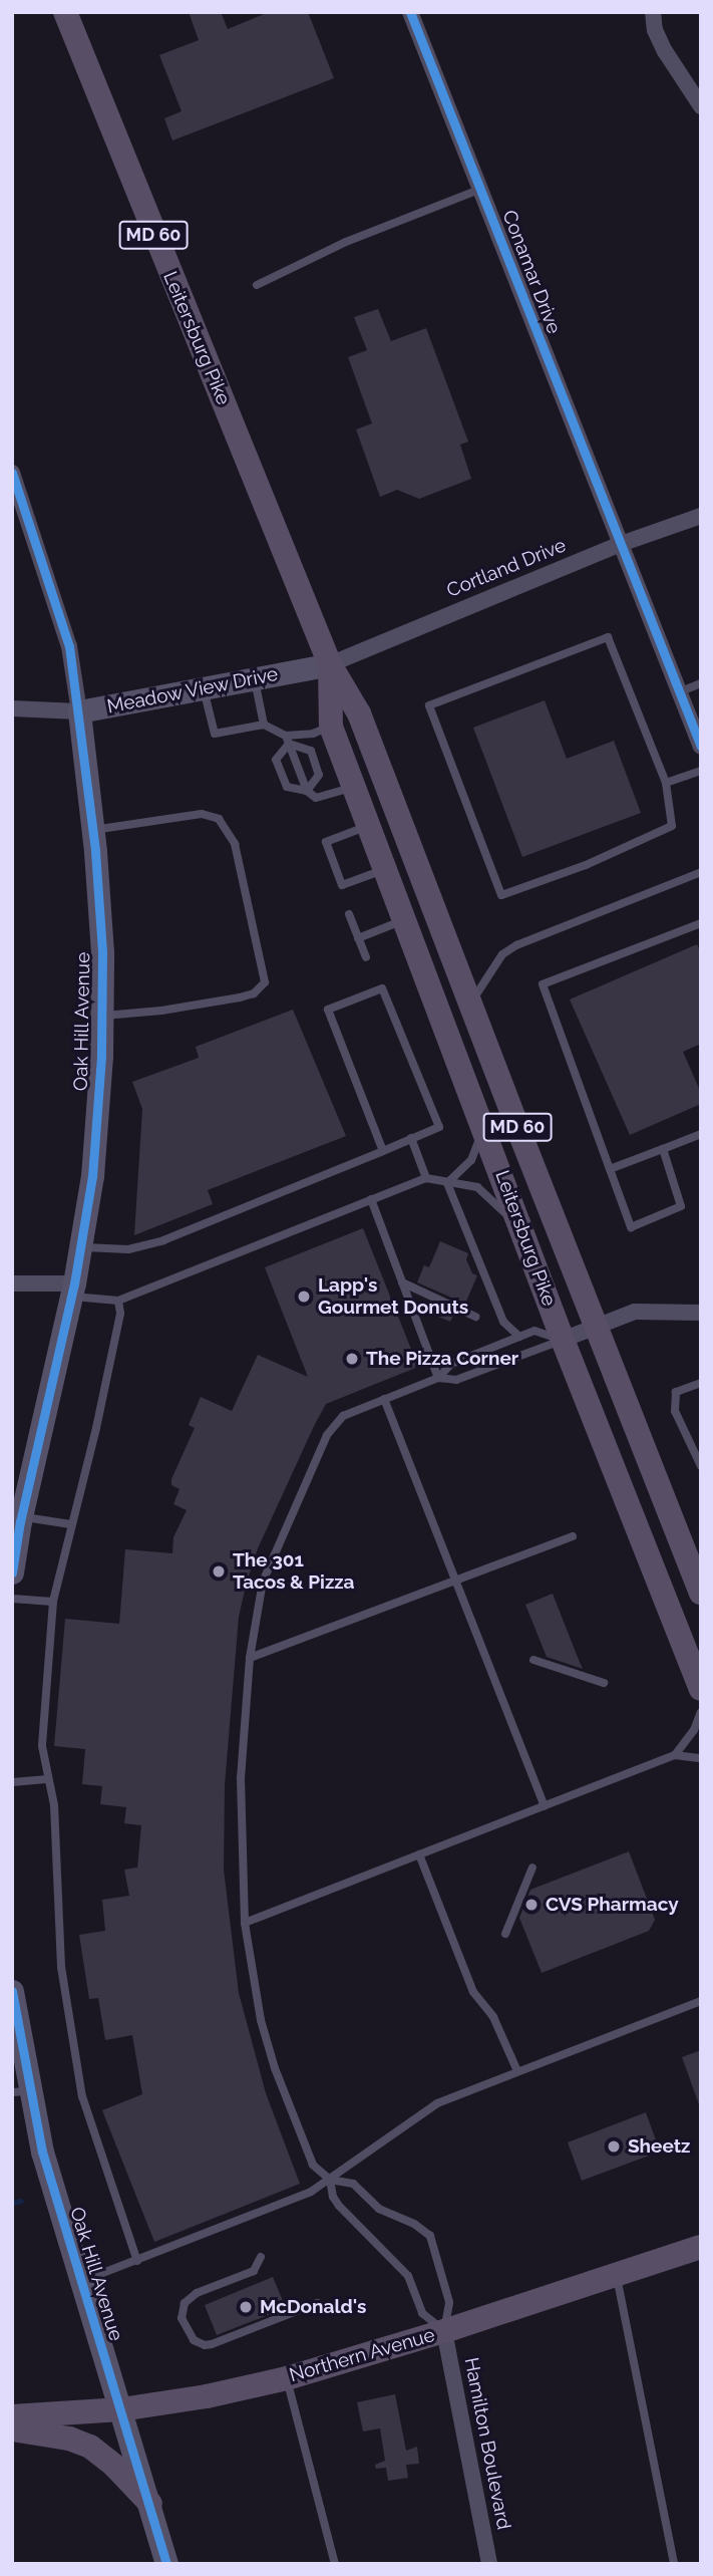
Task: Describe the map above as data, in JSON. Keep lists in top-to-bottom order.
{
  "streets": {
    "main road": ["MD 60", "Leitersburg Pike", "Northern Avenue"],
    "street": [
      "Conamar Drive",
      "Cortland Drive",
      "Meadow View Drive",
      "Oak Hill Avenue",
      "Hamilton Boulevard"
    ]
  },
  "crossings": [
    ["Conamar Drive", "Cortland Drive"],
    ["Leitersburg Pike", "Cortland Drive"],
    ["Leitersburg Pike", "Meadow View Drive"],
    ["Cortland Drive", "Meadow View Drive"],
    ["Meadow View Drive", "Oak Hill Avenue"],
    ["Oak Hill Avenue", "Northern Avenue"],
    ["Northern Avenue", "Hamilton Boulevard"]
  ],
  "places": [
    "Lapp's Gourmet Donuts",
    "The Pizza Corner",
    "The 301 Tacos & Pizza",
    "CVS Pharmacy",
    "Sheetz",
    "McDonald's"
  ]
}
